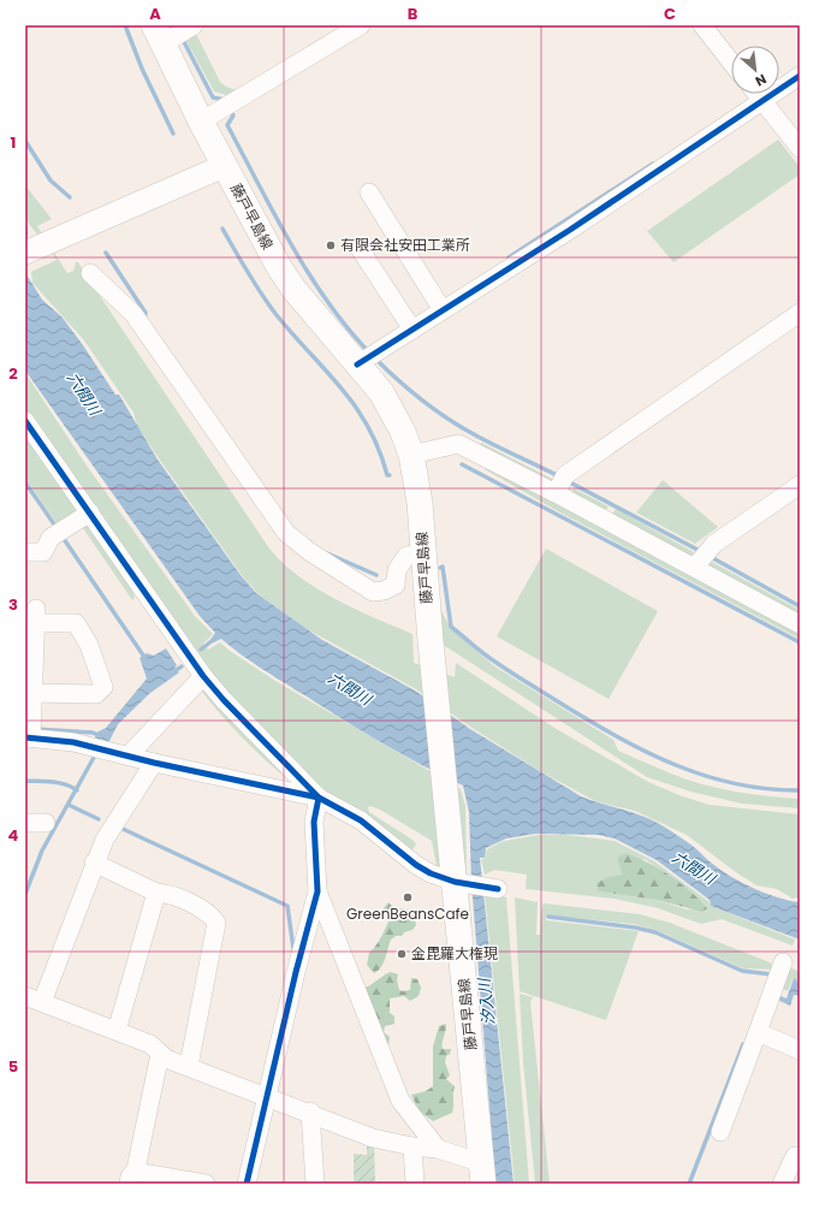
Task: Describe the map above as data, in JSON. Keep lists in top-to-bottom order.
{
  "streets": {
    "main road": ["藤戸早島線"]
  },
  "water": ["六間川", "汐入川"],
  "places": ["有限会社安田工業所", "GreenBeansCafe", "金毘羅大権現"],
  "north": "bottom right",
  "grid": {
    "columns": ["A", "B", "C"],
    "rows": [
      "1",
      "2",
      "3",
      "4",
      "5"
    ]
  }
}
